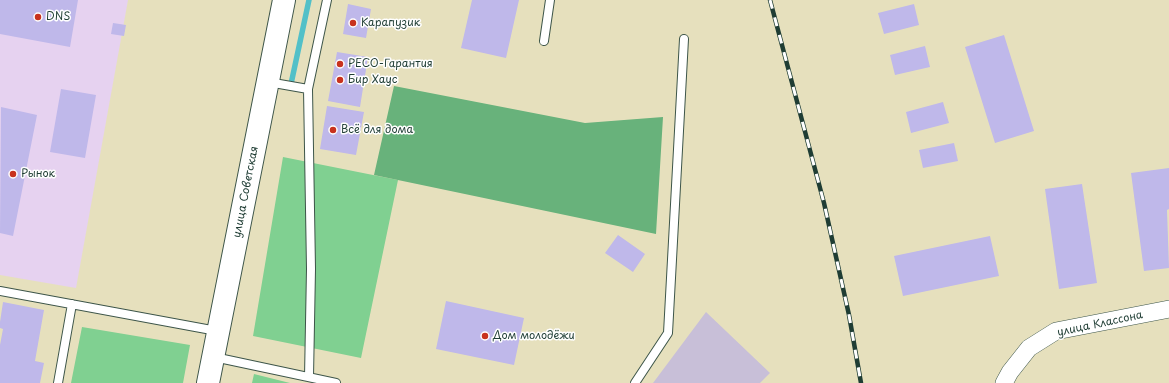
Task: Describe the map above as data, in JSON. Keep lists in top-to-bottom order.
{
  "streets": {
    "street": ["улица Советская", "улица Классона"]
  },
  "places": [
    "DNS",
    "Карапузик",
    "РЕСО-Гарантия",
    "Бир Хаус",
    "Всё для дома",
    "Рынок",
    "Дом молодёжи"
  ]
}
